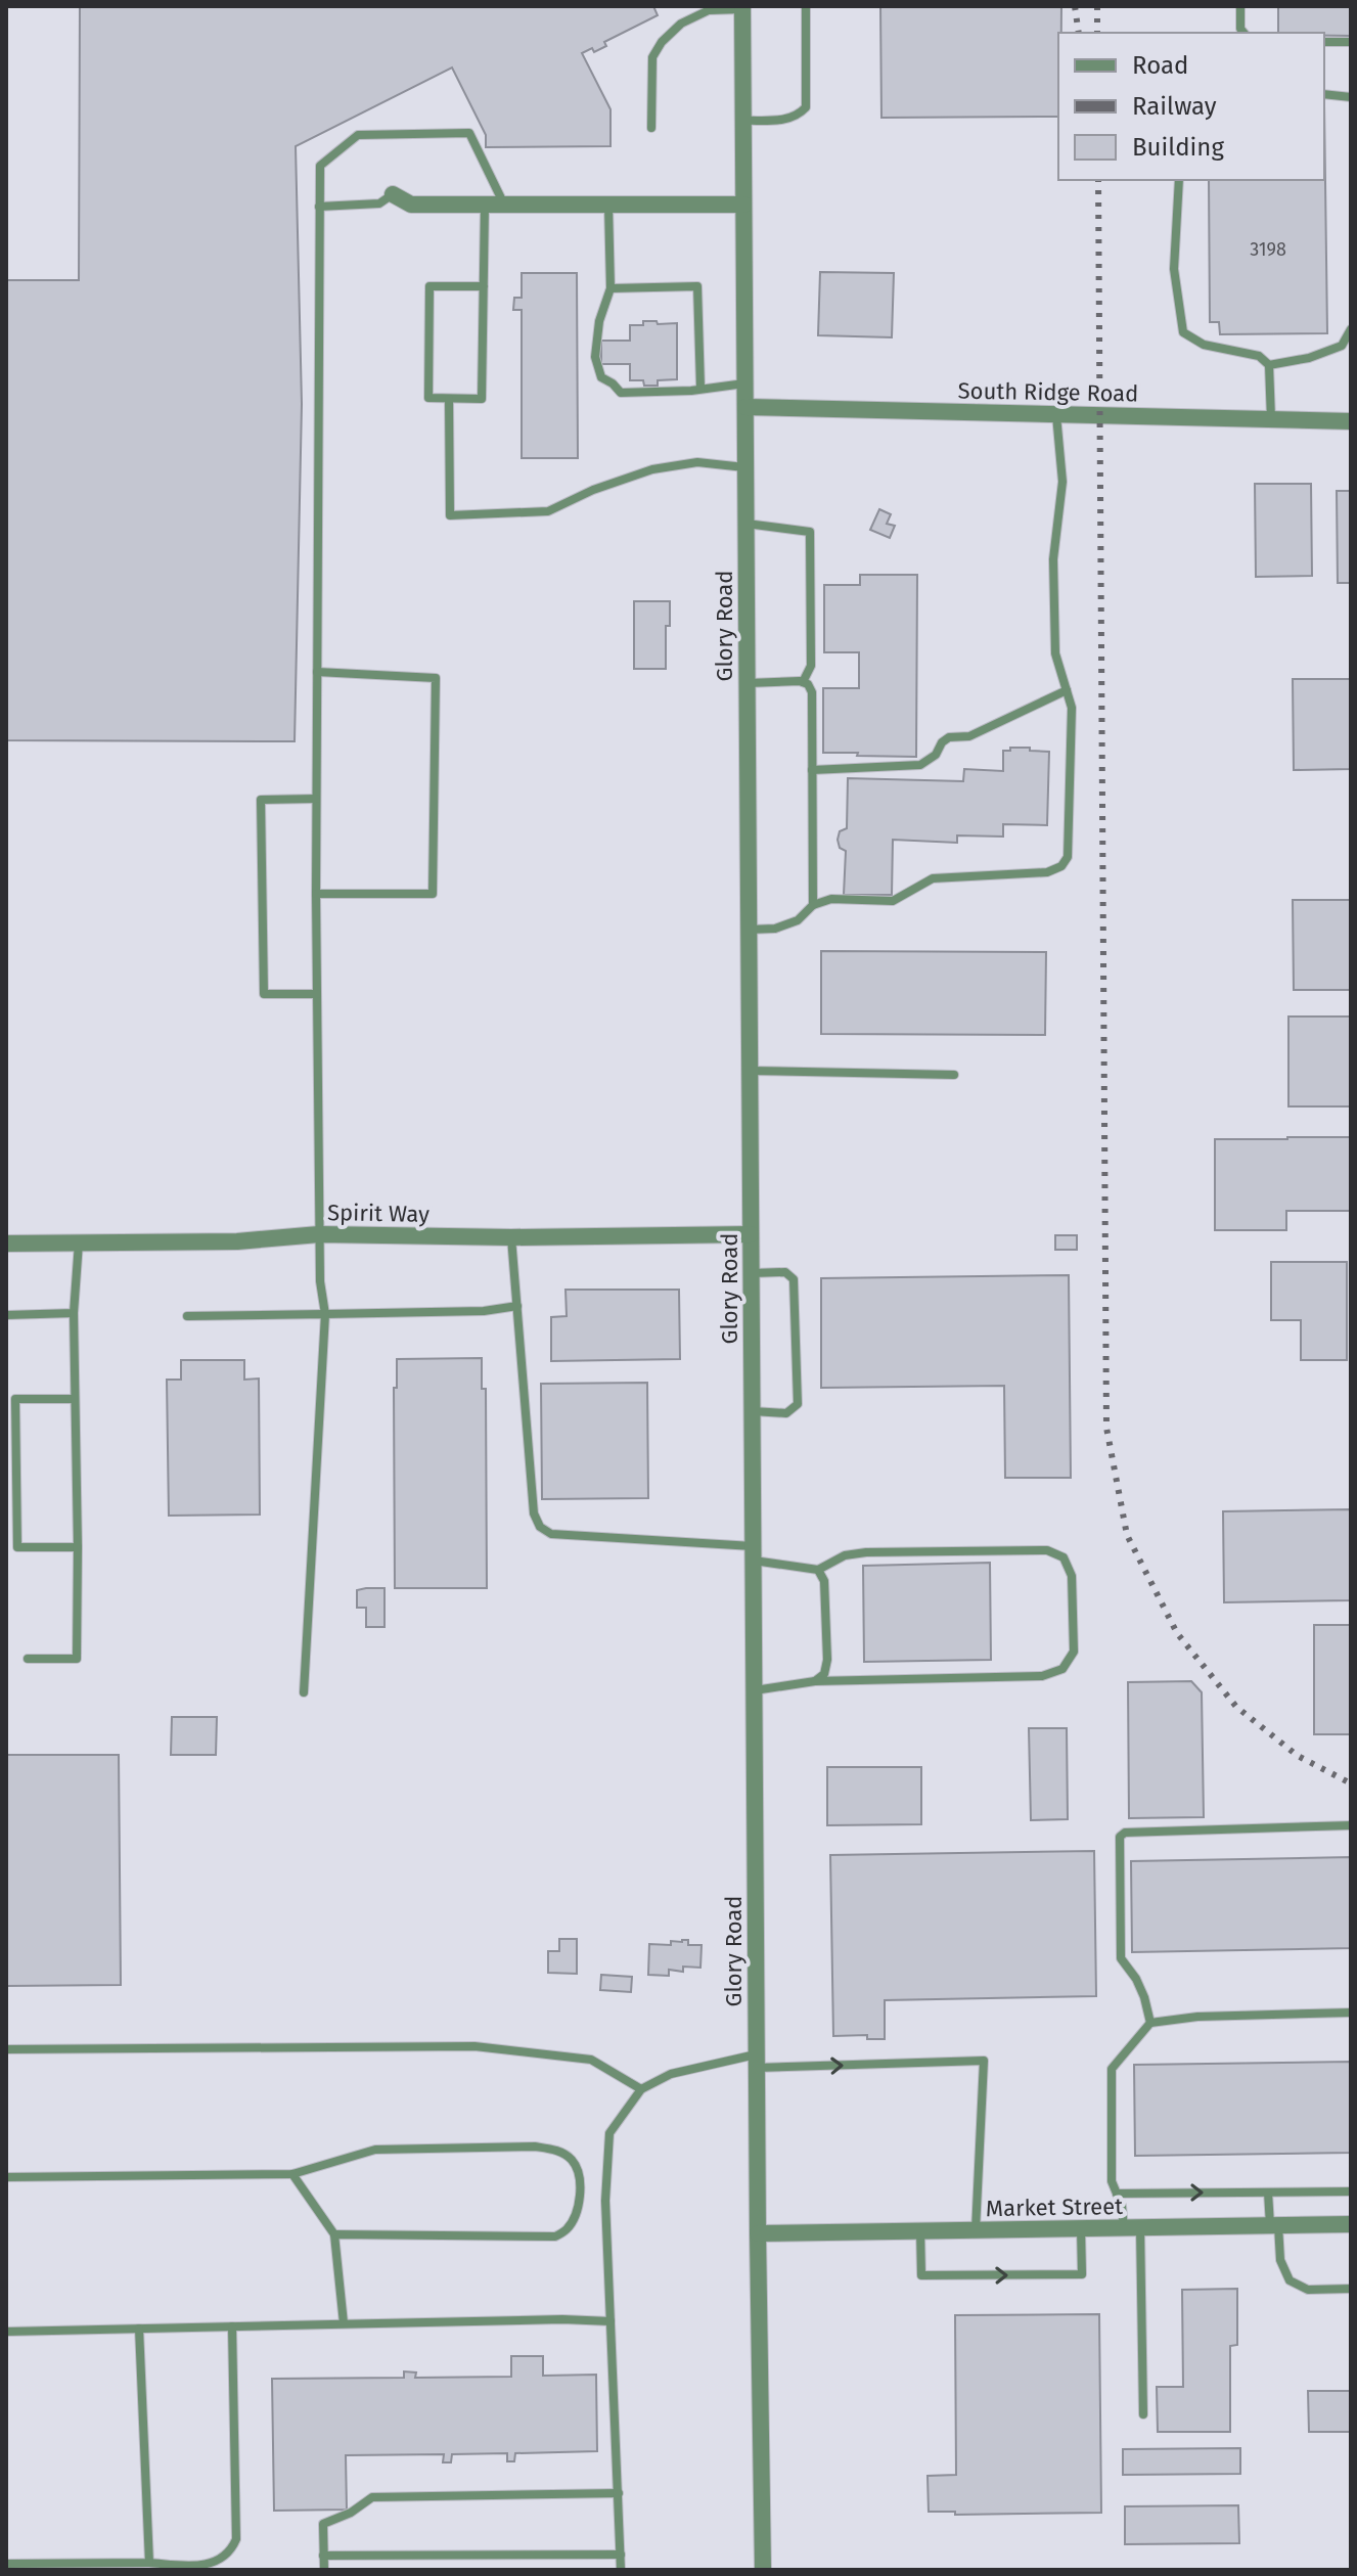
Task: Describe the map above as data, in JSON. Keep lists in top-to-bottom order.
{
  "streets": {
    "street": [
      "South Ridge Road",
      "Glory Road",
      "Spirit Way",
      "Market Street"
    ]
  },
  "crossings": [
    ["South Ridge Road", "Glory Road"],
    ["Glory Road", "Spirit Way"],
    ["Glory Road", "Market Street"]
  ],
  "house_numbers": ["3198"],
  "legend": ["Road", "Railway", "Building"]
}
